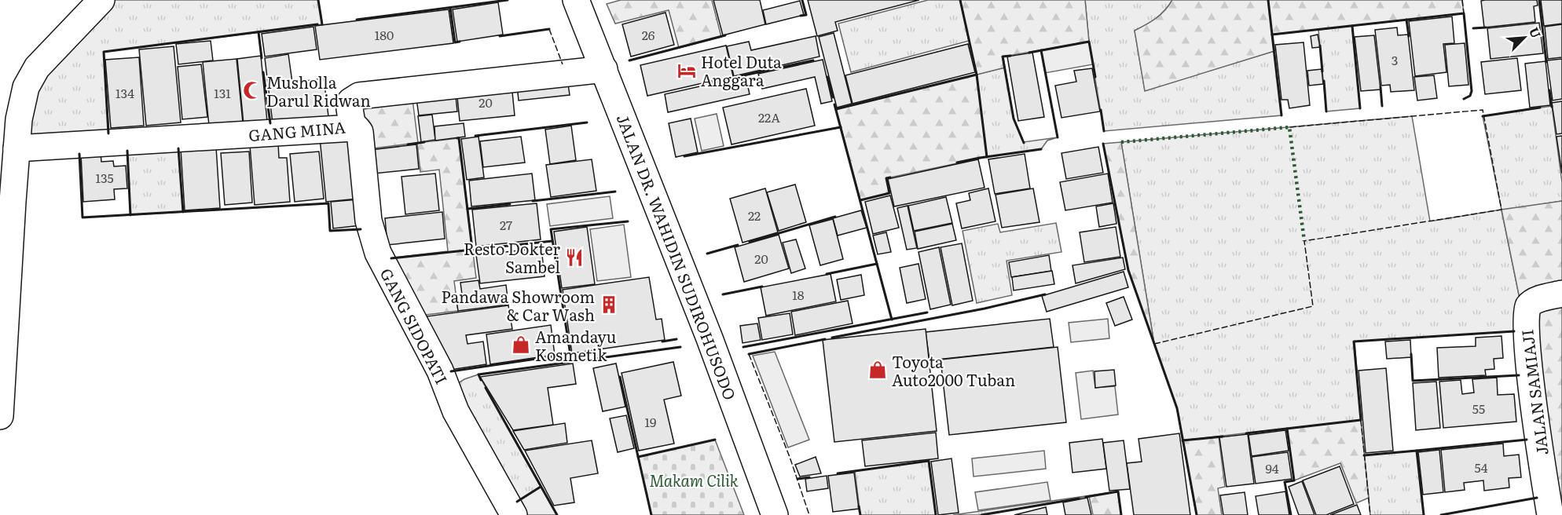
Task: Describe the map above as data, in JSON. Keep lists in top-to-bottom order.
{
  "streets": {
    "main road": [
      "GANG MINA",
      "JALAN DR. WAHIDIN SUDIROHUSODO",
      "GANG SIDOPATI",
      "JALAN SAMIAJI"
    ]
  },
  "crossings": [
    ["GANG MINA", "JALAN DR. WAHIDIN SUDIROHUSODO"],
    ["GANG MINA", "GANG SIDOPATI"]
  ],
  "parks": ["Makam Cilik"],
  "places": {
    "hotel": ["Hotel Duta Anggara"],
    "mosque": ["Musholla Darul Ridwan"],
    "restaurant": ["Resto Dokter Sambel"],
    "building": ["Pandawa Showroom & Car Wash"],
    "shop": ["Amandayu Kosmetik", "Toyota Auto2000 Tuban"]
  },
  "house_numbers": [
    "180",
    "26",
    "3",
    "134",
    "131",
    "20",
    "22A",
    "135",
    "22",
    "27",
    "20",
    "18",
    "55",
    "19",
    "54",
    "94"
  ],
  "north": "top right"
}
